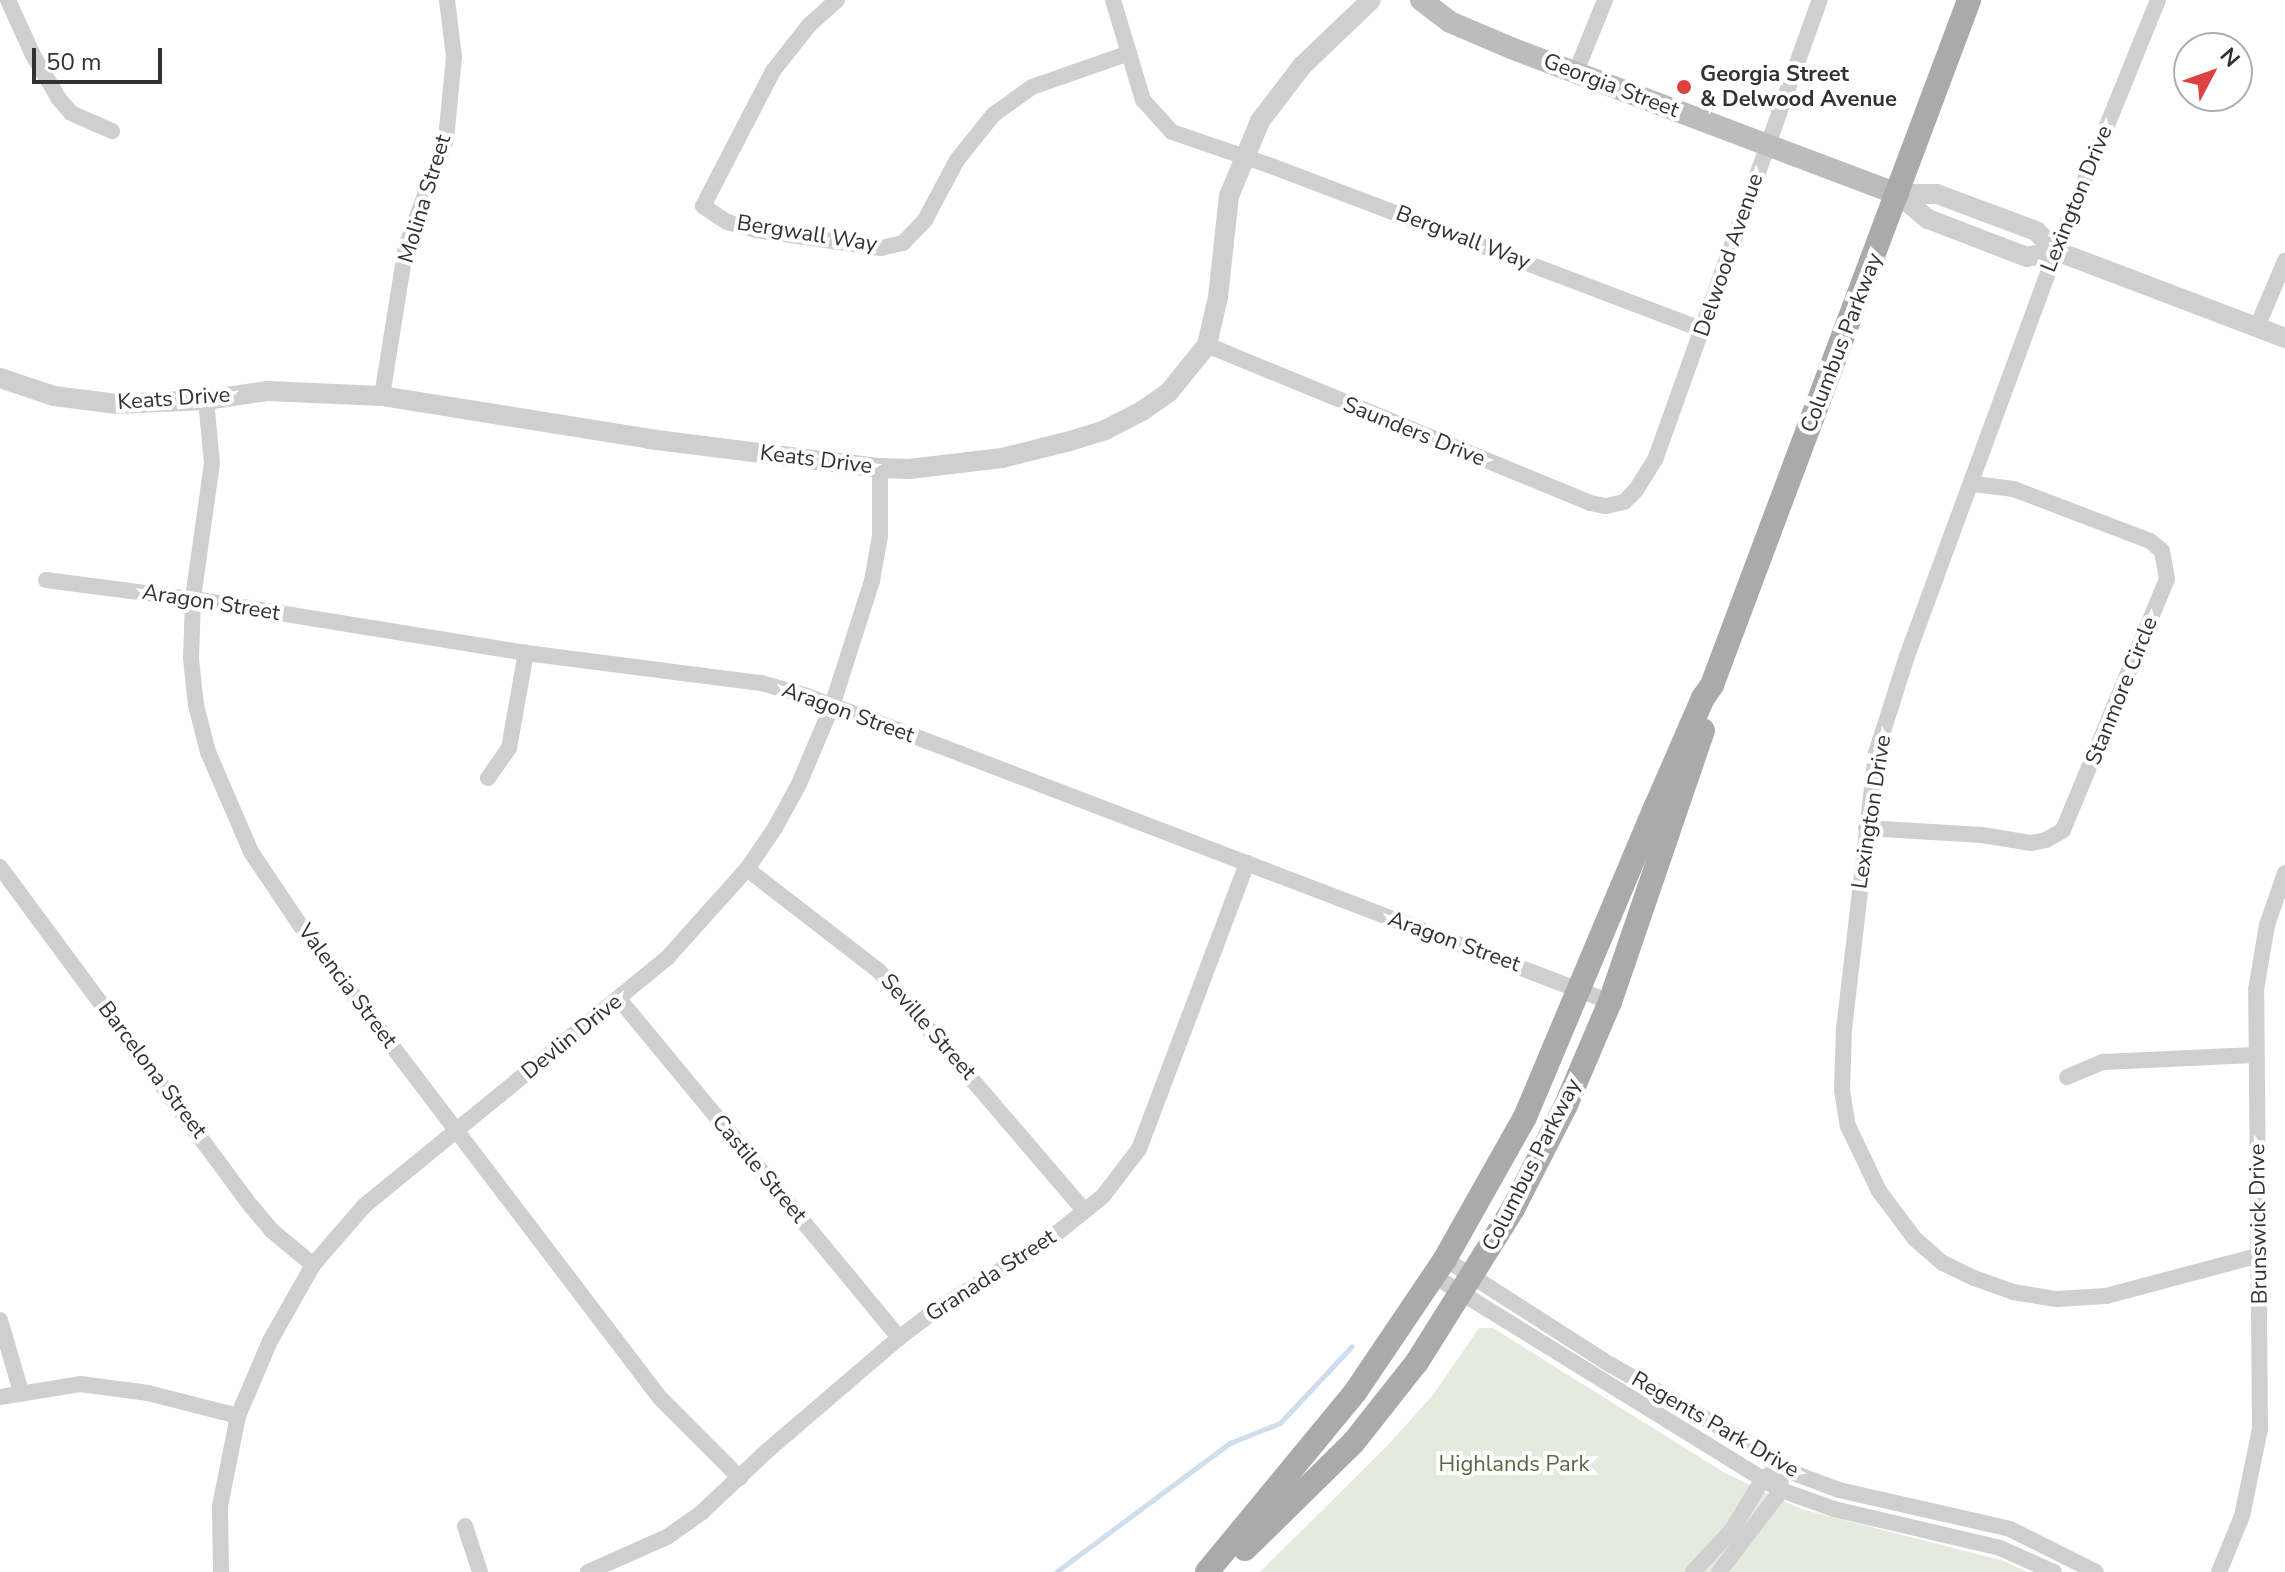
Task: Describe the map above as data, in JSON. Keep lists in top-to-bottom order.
{
  "streets": {
    "main road": ["Georgia Street", "Columbus Parkway"],
    "street": [
      "Molina Street",
      "Lexington Drive",
      "Bergwall Way",
      "Delwood Avenue",
      "Keats Drive",
      "Saunders Drive",
      "Aragon Street",
      "Stanmore Circle",
      "Valencia Street",
      "Seville Street",
      "Devlin Drive",
      "Barcelona Street",
      "Castile Street",
      "Brunswick Drive",
      "Granada Street",
      "Regents Park Drive"
    ]
  },
  "crossings": [
    ["Georgia Street", "Lexington Drive"],
    ["Georgia Street", "Delwood Avenue"],
    ["Georgia Street", "Columbus Parkway"],
    ["Molina Street", "Keats Drive"],
    ["Lexington Drive", "Stanmore Circle"],
    ["Lexington Drive", "Brunswick Drive"],
    ["Bergwall Way", "Delwood Avenue"],
    ["Bergwall Way", "Keats Drive"],
    ["Delwood Avenue", "Saunders Drive"],
    ["Columbus Parkway", "Aragon Street"],
    ["Columbus Parkway", "Regents Park Drive"],
    ["Keats Drive", "Saunders Drive"],
    ["Keats Drive", "Valencia Street"],
    ["Keats Drive", "Devlin Drive"],
    ["Aragon Street", "Valencia Street"],
    ["Aragon Street", "Devlin Drive"],
    ["Aragon Street", "Granada Street"],
    ["Valencia Street", "Devlin Drive"],
    ["Valencia Street", "Granada Street"],
    ["Seville Street", "Devlin Drive"],
    ["Seville Street", "Granada Street"],
    ["Devlin Drive", "Barcelona Street"],
    ["Devlin Drive", "Castile Street"],
    ["Castile Street", "Granada Street"]
  ],
  "parks": ["Highlands Park"],
  "places": ["Georgia Street & Delwood Avenue"],
  "scale_bar": "50 m",
  "north": "top right"
}
